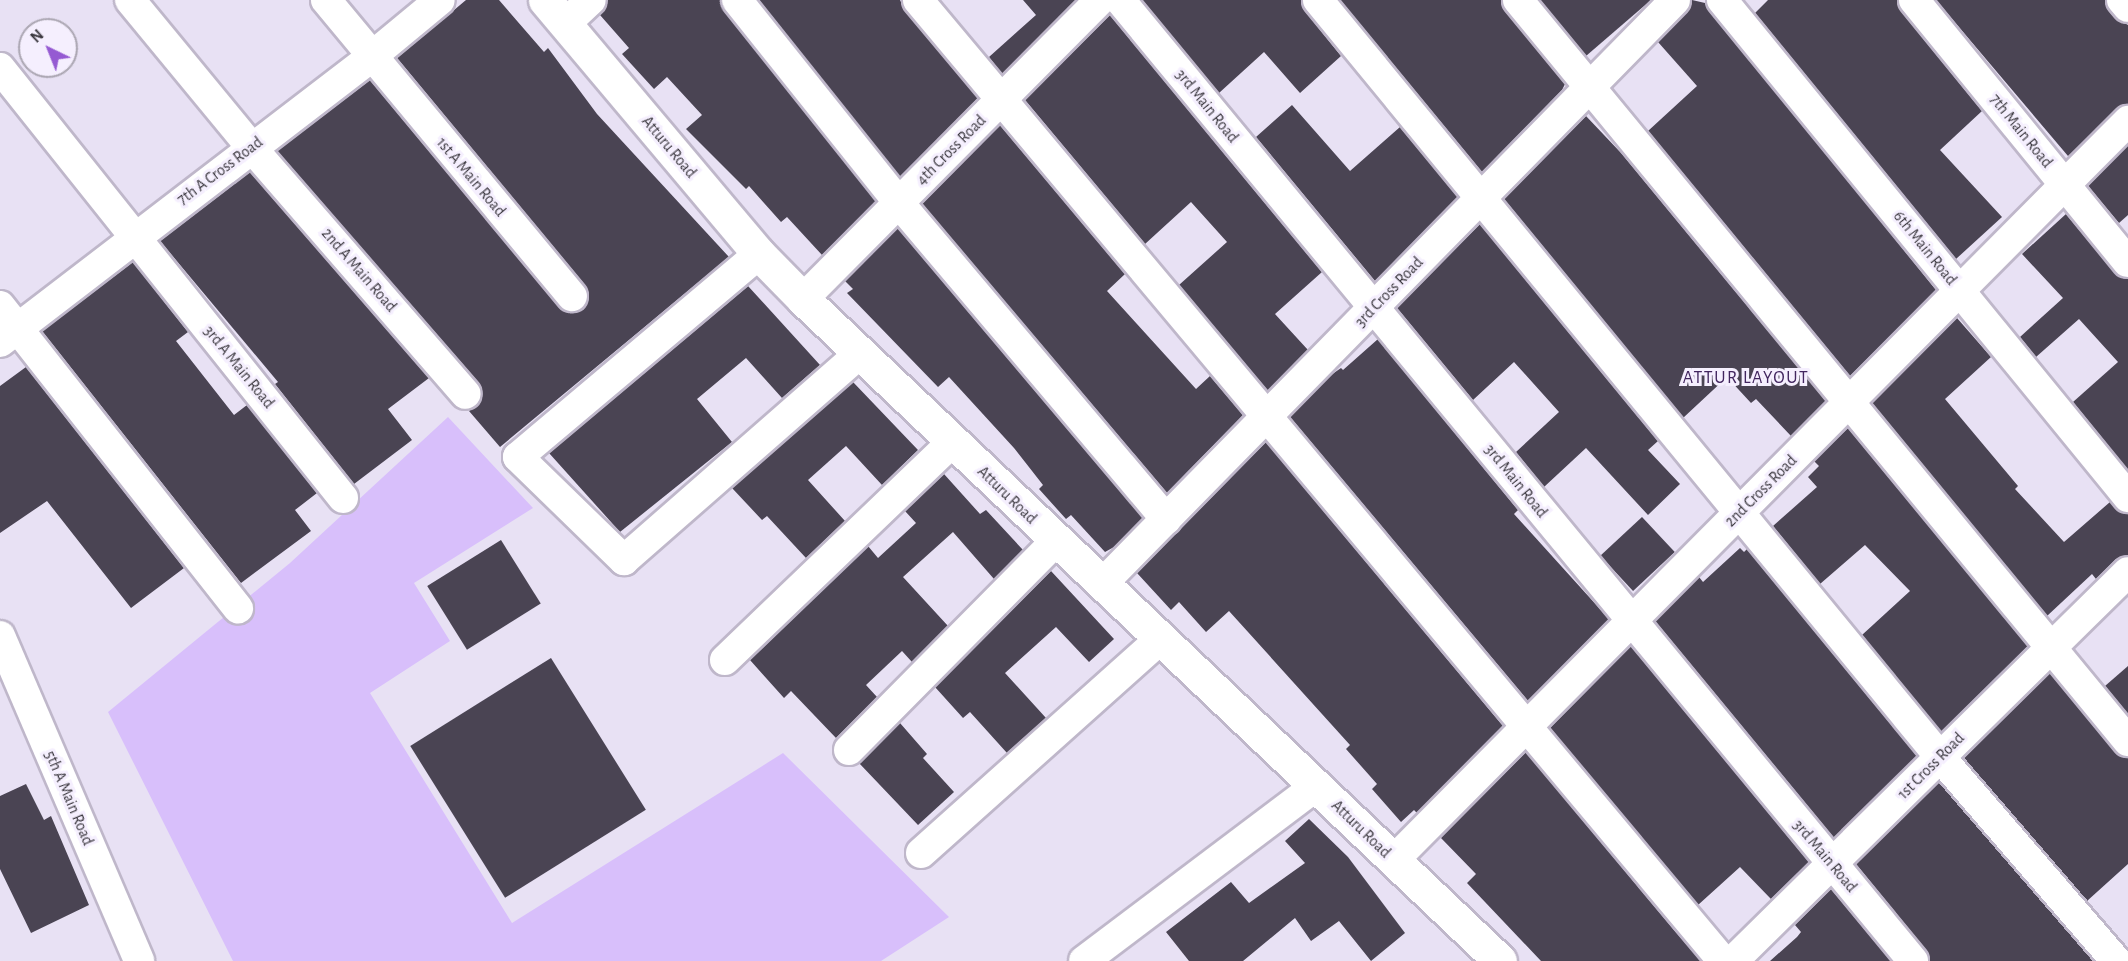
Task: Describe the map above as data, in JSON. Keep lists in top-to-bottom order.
{
  "streets": {
    "street": [
      "3rd Main Road",
      "7th Main Road",
      "Atturu Road",
      "4th Cross Road",
      "7th A Cross Road",
      "1st A Main Road",
      "6th Main Road",
      "2nd A Main Road",
      "3rd Cross Road",
      "3rd A Main Road",
      "2nd Cross Road",
      "1st Cross Road",
      "5th A Main Road"
    ]
  },
  "crossings": [
    ["3rd Main Road", "3rd Cross Road"],
    ["3rd Main Road", "2nd Cross Road"],
    ["3rd Main Road", "1st Cross Road"],
    ["7th Main Road", "2nd Cross Road"],
    ["Atturu Road", "4th Cross Road"],
    ["Atturu Road", "3rd Cross Road"],
    ["Atturu Road", "2nd Cross Road"],
    ["7th A Cross Road", "1st A Main Road"],
    ["7th A Cross Road", "2nd A Main Road"],
    ["7th A Cross Road", "3rd A Main Road"],
    ["6th Main Road", "2nd Cross Road"]
  ],
  "districts": ["ATTUR LAYOUT"],
  "north": "top left"
}
